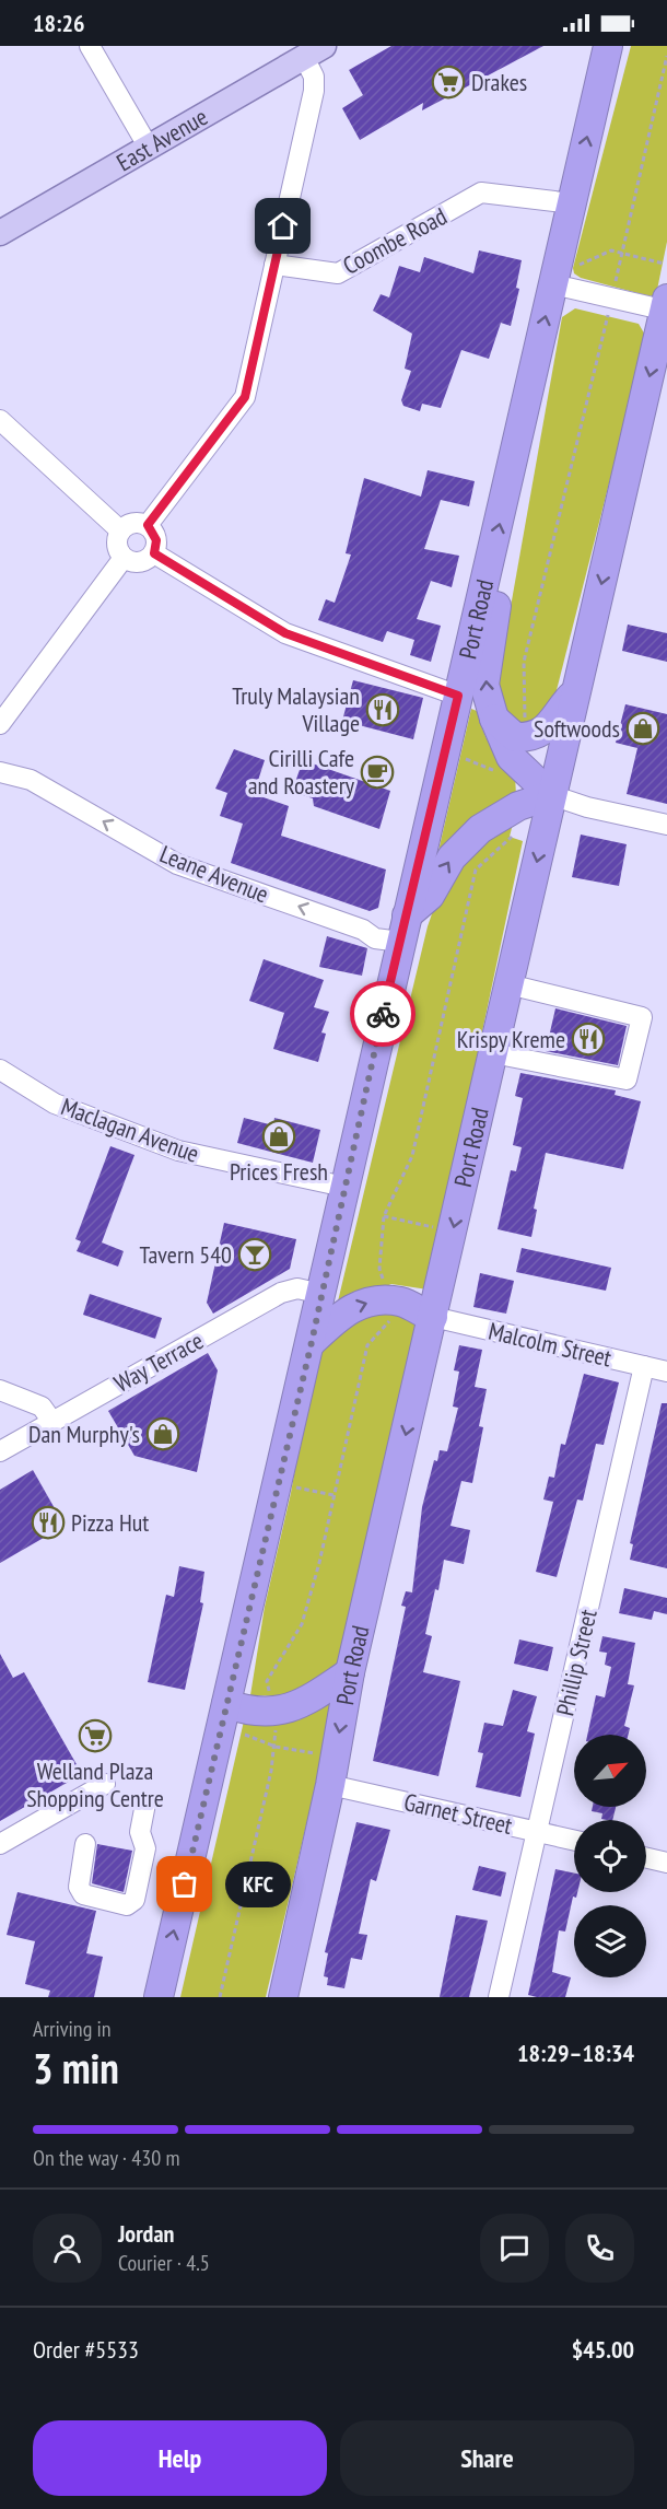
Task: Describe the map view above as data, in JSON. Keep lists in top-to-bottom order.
{
  "streets": {
    "highway": ["Port Road"],
    "main road": ["East Avenue"],
    "street": [
      "Coombe Road",
      "Leane Avenue",
      "Maclagan Avenue",
      "Malcolm Street",
      "Way Terrace",
      "Phillip Street",
      "Garnet Street"
    ]
  },
  "crossings": [
    ["Coombe Road", "Port Road"],
    ["Port Road", "Leane Avenue"],
    ["Port Road", "Maclagan Avenue"],
    ["Port Road", "Malcolm Street"],
    ["Port Road", "Way Terrace"],
    ["Port Road", "Garnet Street"],
    ["Malcolm Street", "Phillip Street"],
    ["Phillip Street", "Garnet Street"]
  ],
  "one_way": ["Leane Avenue"],
  "places": {
    "supermarket": ["Drakes", "Welland Plaza Shopping Centre"],
    "restaurant": ["Truly Malaysian Village", "Krispy Kreme", "Pizza Hut"],
    "shop": ["Softwoods", "Prices Fresh", "Dan Murphy's"],
    "cafe": ["Cirilli Cafe and Roastery"],
    "bar": ["Tavern 540"],
    "other": ["KFC"]
  },
  "north": "top right",
  "page": {
    "status": "18:26",
    "bubble": "KFC",
    "heading": ["3 min", "Arriving in", "18:29–18:34"],
    "panel": [
      "Jordan",
      "Courier · 4.5",
      "Order #5533",
      "$45.00"
    ],
    "bar": "On the way · 430 m",
    "buttons": ["Help", "Share"]
  }
}
